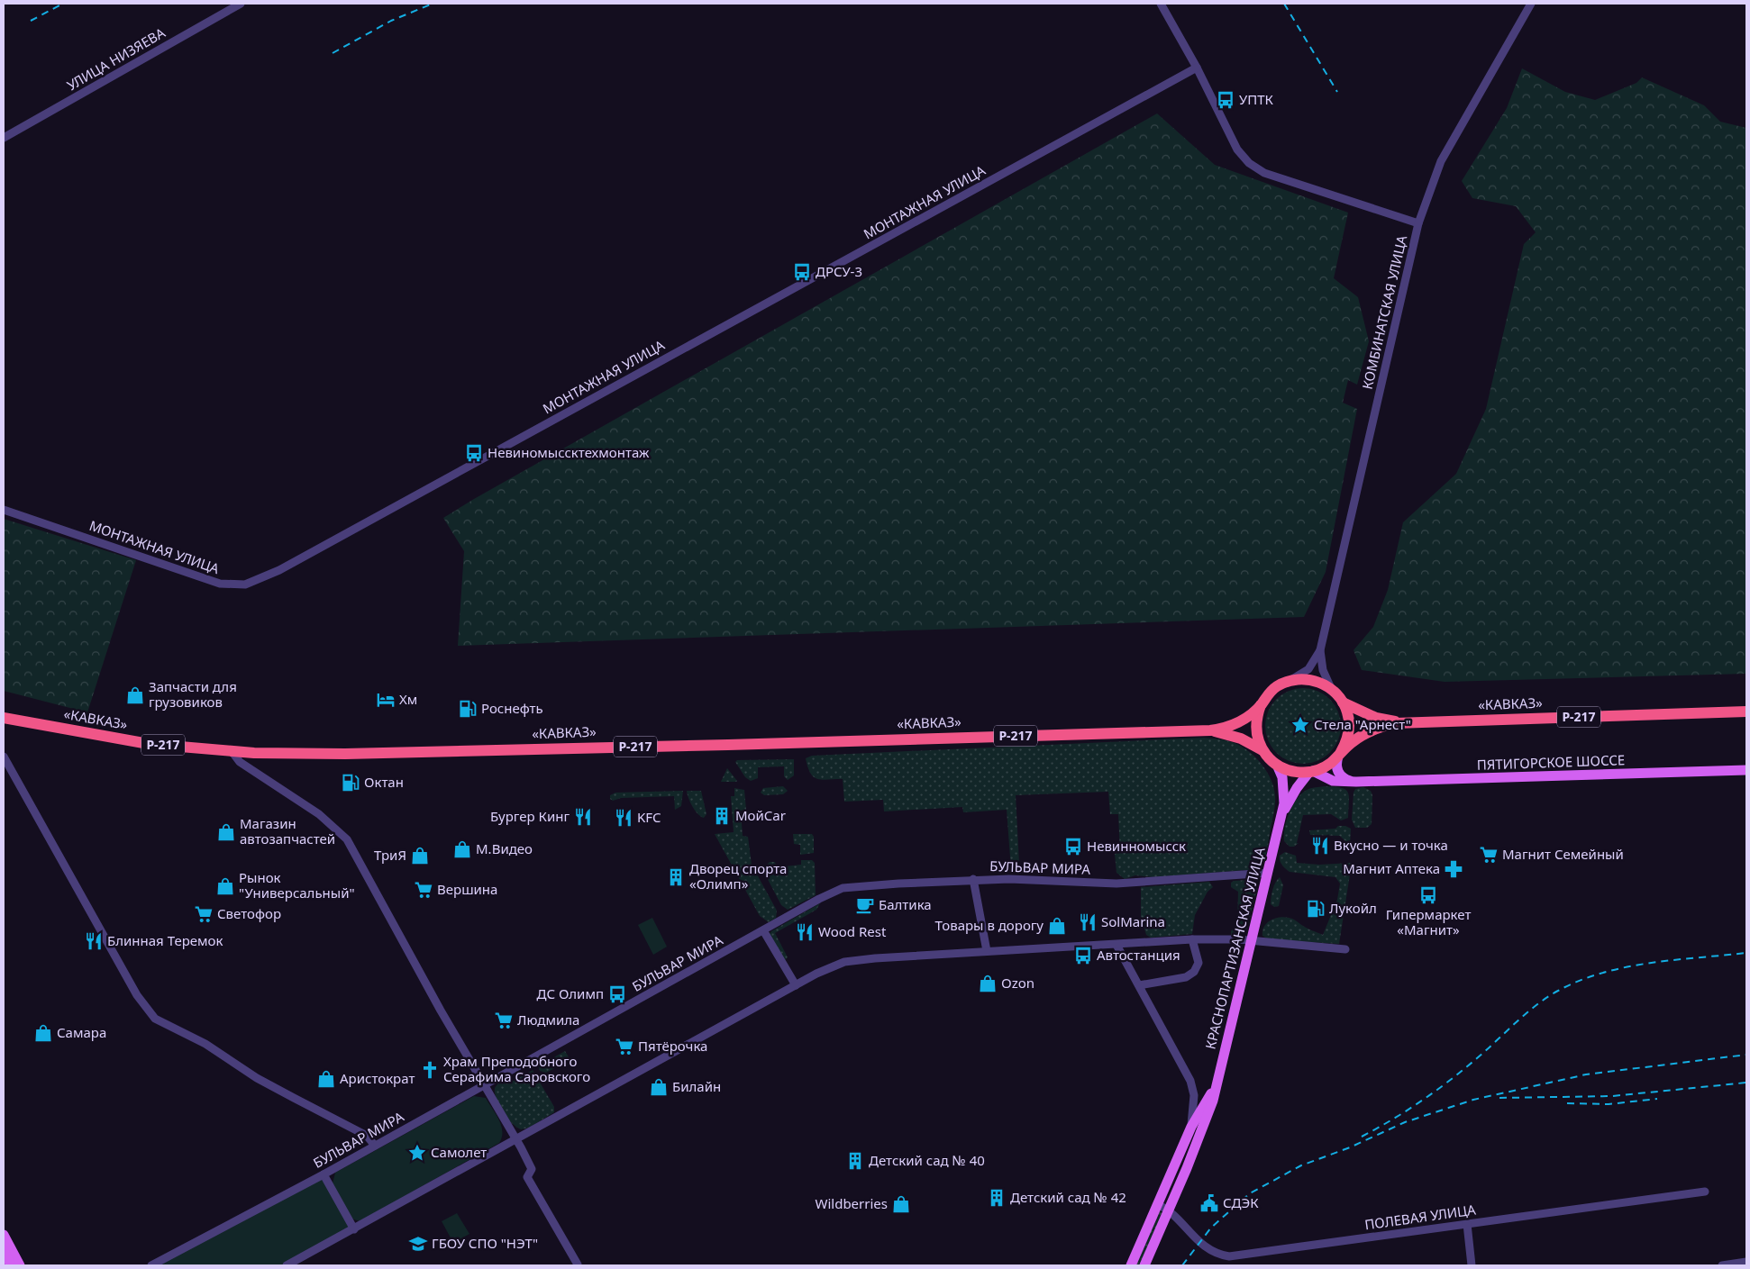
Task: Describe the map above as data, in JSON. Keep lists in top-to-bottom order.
{
  "streets": {
    "highway": ["«КАВКАЗ»", "Р-217"],
    "main road": ["ПЯТИГОРСКОЕ ШОССЕ", "КРАСНОПАРТИЗАНСКАЯ УЛИЦА"],
    "street": [
      "УЛИЦА НИЗЯЕВА",
      "МОНТАЖНАЯ УЛИЦА",
      "КОМБИНАТСКАЯ УЛИЦА",
      "БУЛЬВАР МИРА",
      "ПОЛЕВАЯ УЛИЦА"
    ]
  },
  "crossings": [
    ["КОМБИНАТСКАЯ УЛИЦА", "«КАВКАЗ»"],
    ["КОМБИНАТСКАЯ УЛИЦА", "ПЯТИГОРСКОЕ ШОССЕ"],
    ["КОМБИНАТСКАЯ УЛИЦА", "КРАСНОПАРТИЗАНСКАЯ УЛИЦА"],
    ["«КАВКАЗ»", "ПЯТИГОРСКОЕ ШОССЕ"],
    ["«КАВКАЗ»", "КРАСНОПАРТИЗАНСКАЯ УЛИЦА"],
    ["ПЯТИГОРСКОЕ ШОССЕ", "КРАСНОПАРТИЗАНСКАЯ УЛИЦА"],
    ["БУЛЬВАР МИРА", "КРАСНОПАРТИЗАНСКАЯ УЛИЦА"],
    ["КРАСНОПАРТИЗАНСКАЯ УЛИЦА", "ПОЛЕВАЯ УЛИЦА"]
  ],
  "places": {
    "bus stop": [
      "УПТК",
      "ДРСУ-3",
      "Невиномыссктехмонтаж",
      "Невинномысск",
      "Гипермаркет «Магнит»",
      "Автостанция",
      "ДС Олимп"
    ],
    "shop": [
      "Запчасти для грузовиков",
      "Магазин автозапчастей",
      "М.Видео",
      "ТриЯ",
      "Рынок \"Универсальный\"",
      "Товары в дорогу",
      "Ozon",
      "Самара",
      "Аристократ",
      "Билайн",
      "Wildberries"
    ],
    "hotel": ["Хм"],
    "fuel station": ["Роснефть", "Октан", "Лукойл"],
    "place": ["Стела \"Арнест\"", "Самолет"],
    "building": [
      "МойCar",
      "Дворец спорта «Олимп»",
      "Детский сад № 40",
      "Детский сад № 42"
    ],
    "restaurant": [
      "Бургер Кинг",
      "KFC",
      "Вкусно — и точка",
      "SolMarina",
      "Wood Rest",
      "Блинная Теремок"
    ],
    "supermarket": [
      "Магнит Семейный",
      "Вершина",
      "Светофор",
      "Людмила",
      "Пятёрочка"
    ],
    "pharmacy": ["Магнит Аптека"],
    "cafe": ["Балтика"],
    "church": ["Храм Преподобного Серафима Саровского"],
    "public building": ["СДЭК"],
    "school or university": ["ГБОУ СПО \"НЭТ\""]
  }
}
